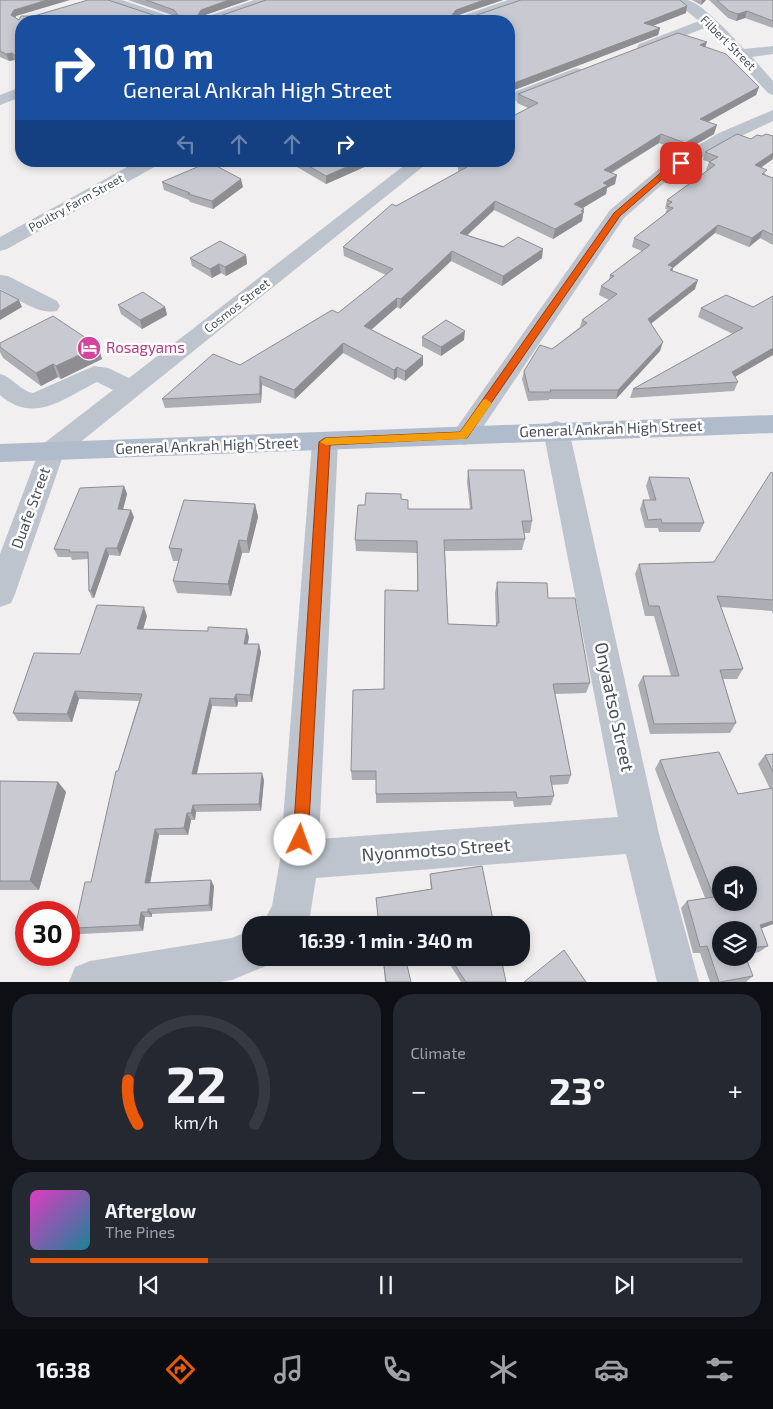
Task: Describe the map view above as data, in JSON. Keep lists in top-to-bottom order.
{
  "streets": {
    "main road": ["General Ankrah High Street"],
    "street": [
      "Filbert Street",
      "Poultry Farm Street",
      "Cosmos Street",
      "Duafe Street",
      "Onyaatso Street",
      "Nyonmotso Street"
    ]
  },
  "crossings": [
    ["Cosmos Street", "General Ankrah High Street"],
    ["Cosmos Street", "Duafe Street"],
    ["General Ankrah High Street", "Duafe Street"],
    ["General Ankrah High Street", "Onyaatso Street"],
    ["Onyaatso Street", "Nyonmotso Street"]
  ],
  "places": {
    "hotel": ["Rosagyams"]
  },
  "page": {
    "turn": ["110 m", "General Ankrah High Street"],
    "limit": "30",
    "trip": "16:39 · 1 min · 340 m",
    "tile": "Climate",
    "heat": ["−", "23°", "+"],
    "song": ["Afterglow", "The Pines"],
    "tabs": "16:38",
    "gauge": ["22", "km/h"]
  }
}
